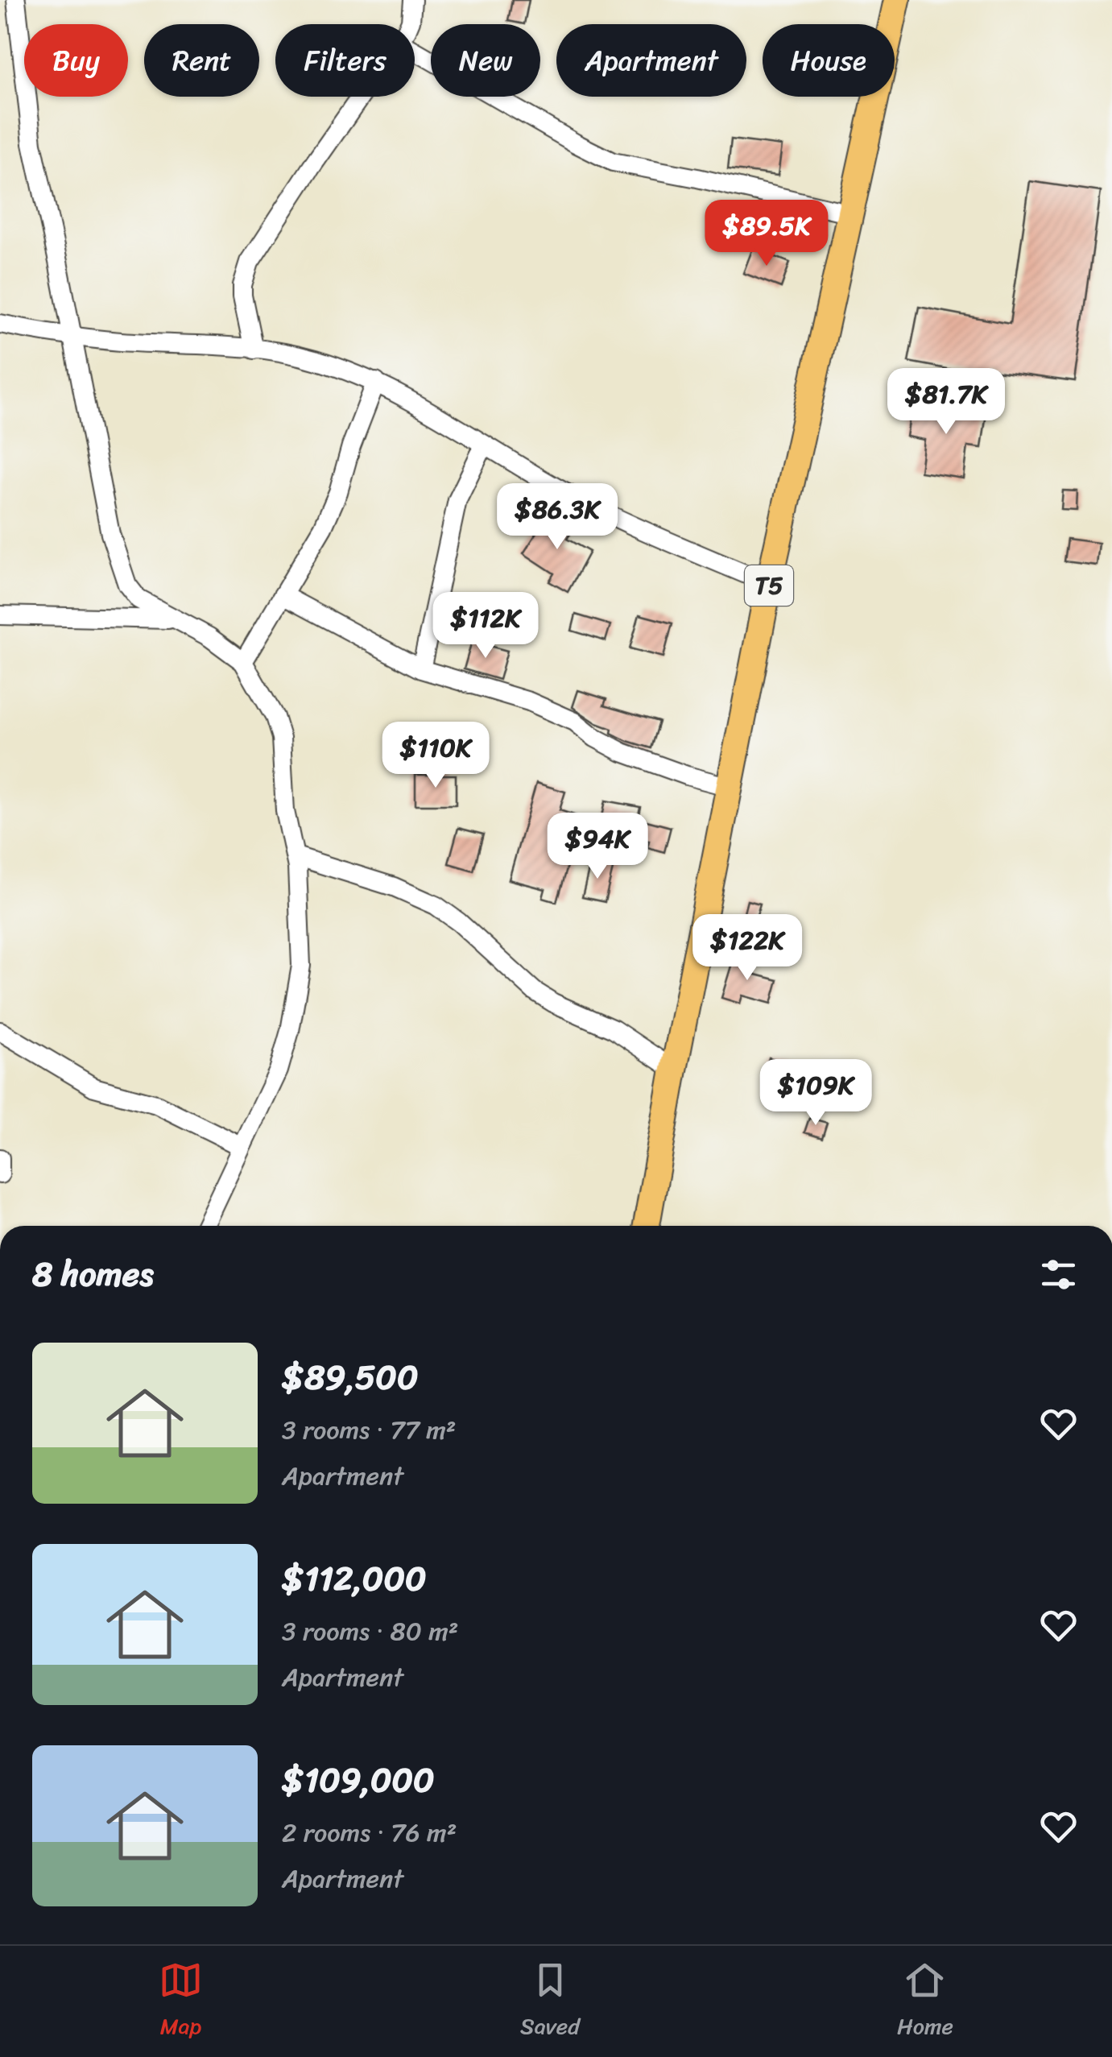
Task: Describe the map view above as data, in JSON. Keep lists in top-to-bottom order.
{
  "streets": {
    "highway": ["T5"]
  },
  "page": {
    "chip": [
      "Buy",
      "Rent",
      "Filters",
      "New",
      "Apartment",
      "House"
    ],
    "price": [
      "$89.5K",
      "$81.7K",
      "$86.3K",
      "$112K",
      "$110K",
      "$94K",
      "$122K",
      "$109K"
    ],
    "heading": "8 homes",
    "list": [
      {
        "name": "$89,500",
        "note": "3 rooms · 77 m² · Apartment"
      },
      {
        "name": "$112,000",
        "note": "3 rooms · 80 m² · Apartment"
      },
      {
        "name": "$109,000",
        "note": "2 rooms · 76 m² · Apartment"
      }
    ],
    "tabs": ["Map", "Saved", "Home"]
  }
}
